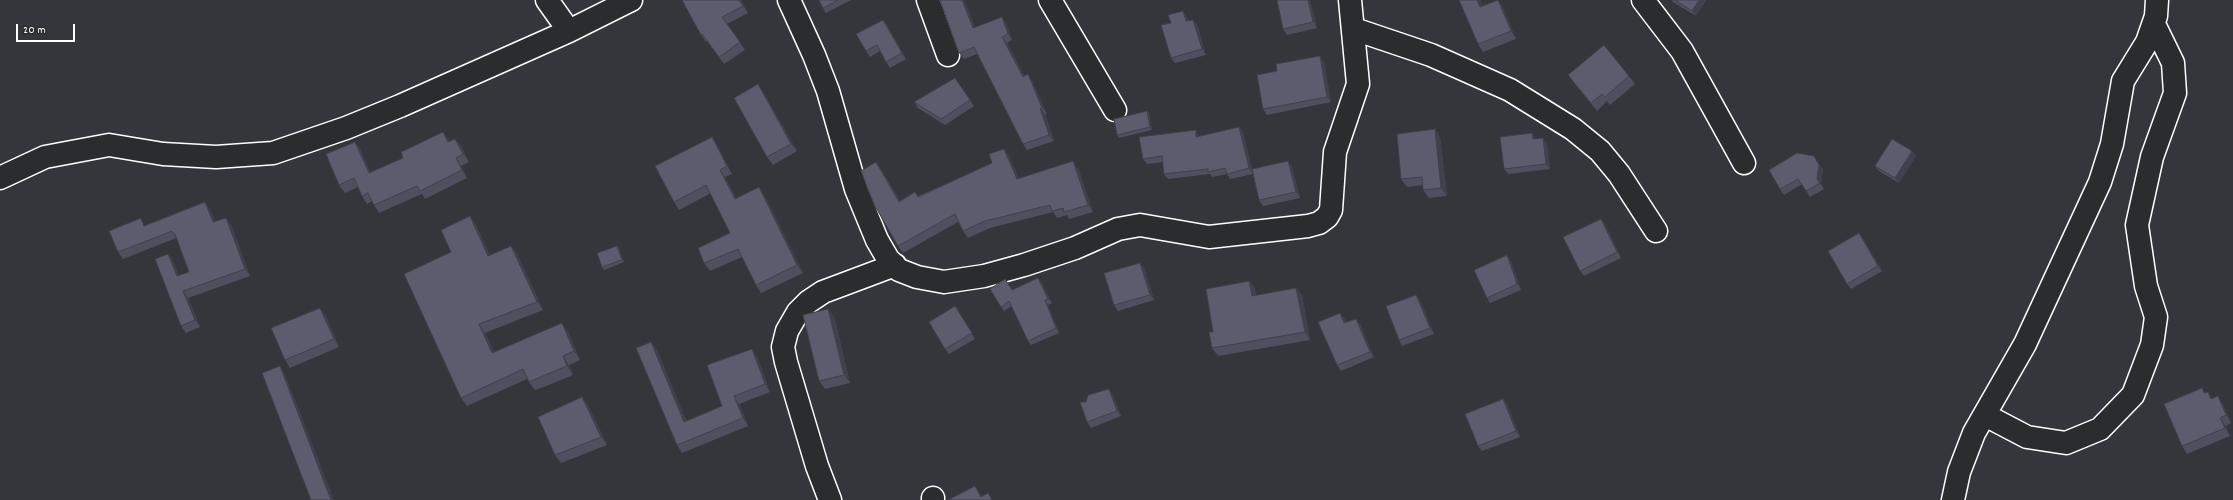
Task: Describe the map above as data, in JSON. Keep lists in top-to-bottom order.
{
  "scale_bar": "20 m"
}
